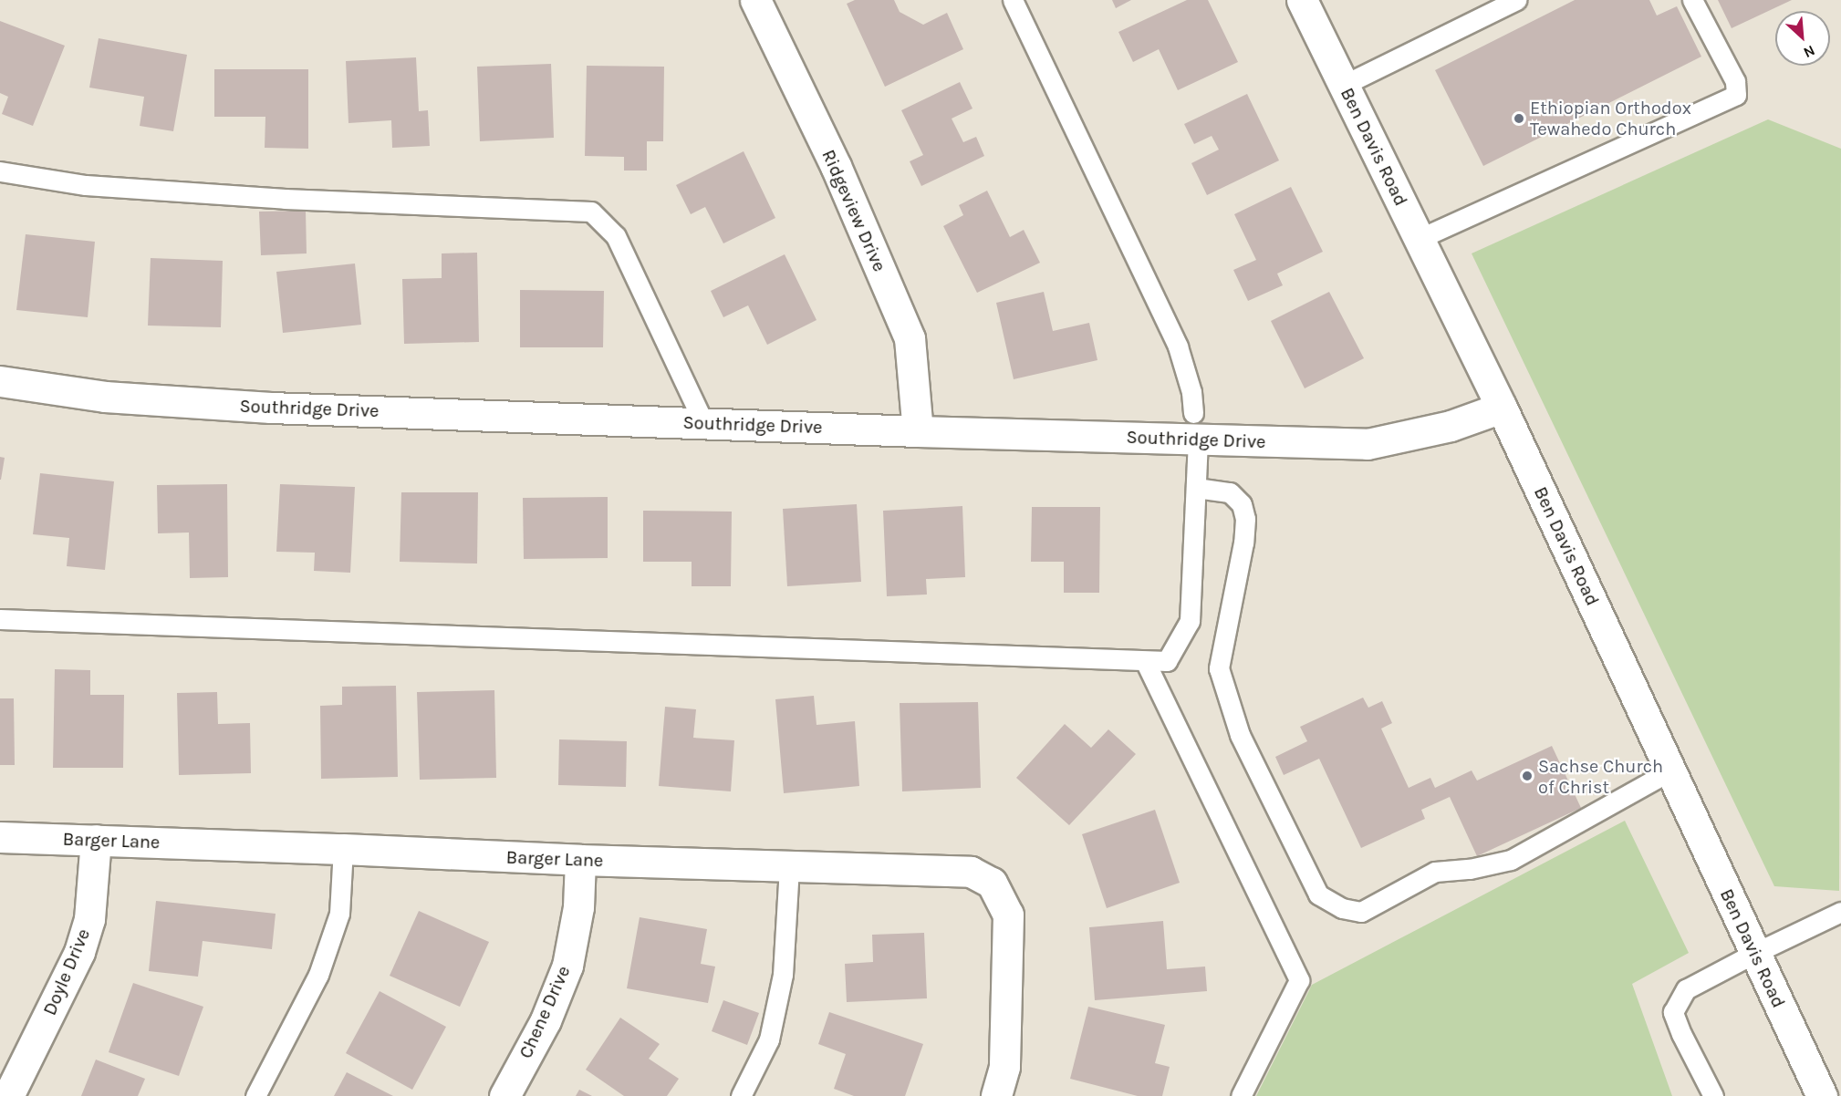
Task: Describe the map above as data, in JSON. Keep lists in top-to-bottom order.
{
  "streets": {
    "street": [
      "Ben Davis Road",
      "Ridgeview Drive",
      "Southridge Drive",
      "Barger Lane",
      "Doyle Drive",
      "Chene Drive"
    ]
  },
  "crossings": [
    ["Ben Davis Road", "Southridge Drive"],
    ["Ridgeview Drive", "Southridge Drive"],
    ["Barger Lane", "Doyle Drive"],
    ["Barger Lane", "Chene Drive"]
  ],
  "places": ["Ethiopian Orthodox Tewahedo Church", "Sachse Church of Christ"],
  "north": "bottom right"
}
